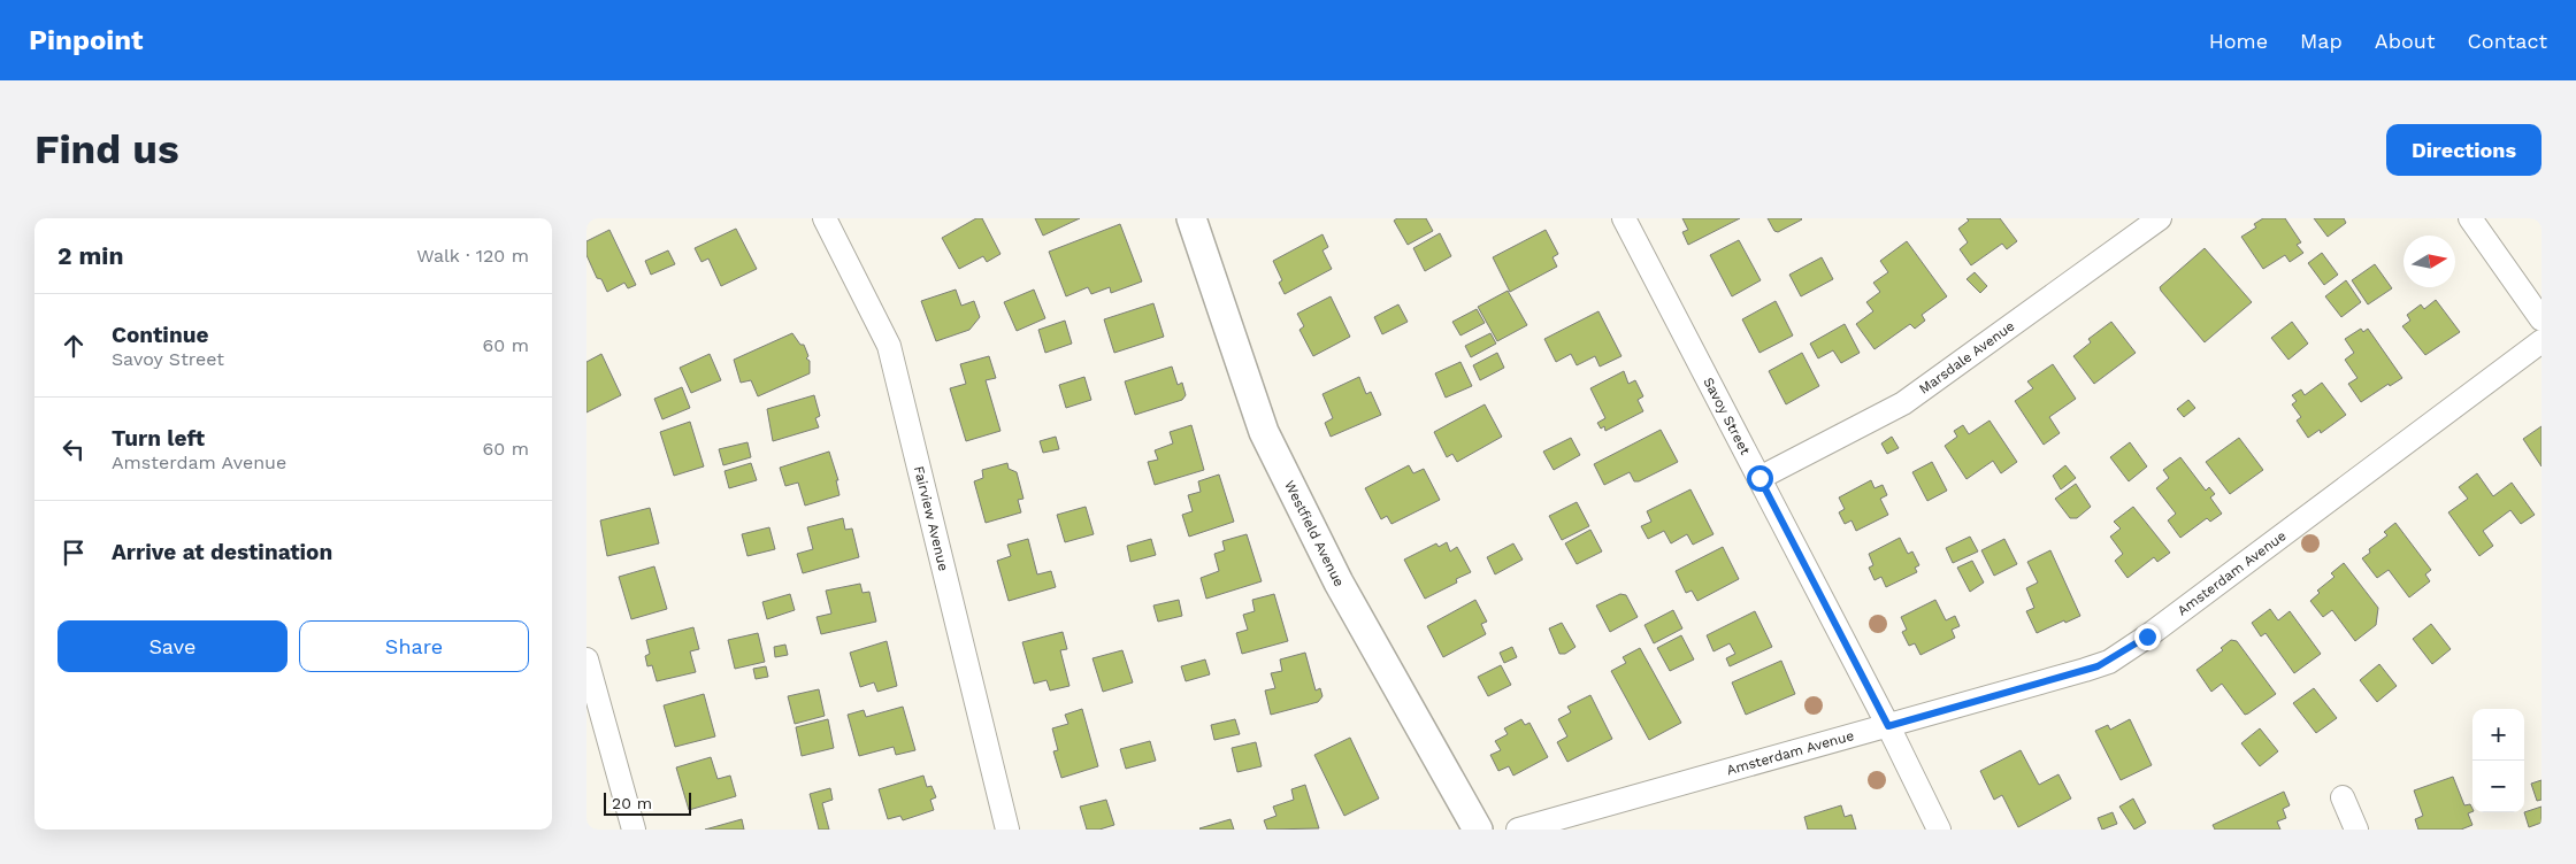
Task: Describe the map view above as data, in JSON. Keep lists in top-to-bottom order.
{
  "streets": {
    "street": [
      "Marsdale Avenue",
      "Savoy Street",
      "Fairview Avenue",
      "Westfield Avenue",
      "Amsterdam Avenue"
    ]
  },
  "crossings": [
    ["Marsdale Avenue", "Savoy Street"],
    ["Savoy Street", "Amsterdam Avenue"]
  ],
  "scale_bar": "20 m",
  "north": "right",
  "page": {
    "header": "Pinpoint",
    "nav": [
      "Home",
      "Map",
      "About",
      "Contact"
    ],
    "buttons": [
      "Directions",
      ["Save", "Share"]
    ],
    "title": "Find us",
    "heading": ["2 min", "Walk · 120 m"],
    "list": [
      ["Continue", "Savoy Street", "60 m"],
      ["Turn left", "Amsterdam Avenue", "60 m"],
      "Arrive at destination"
    ],
    "map_buttons": ["+", "−"],
    "scale": "20 m"
  }
}
